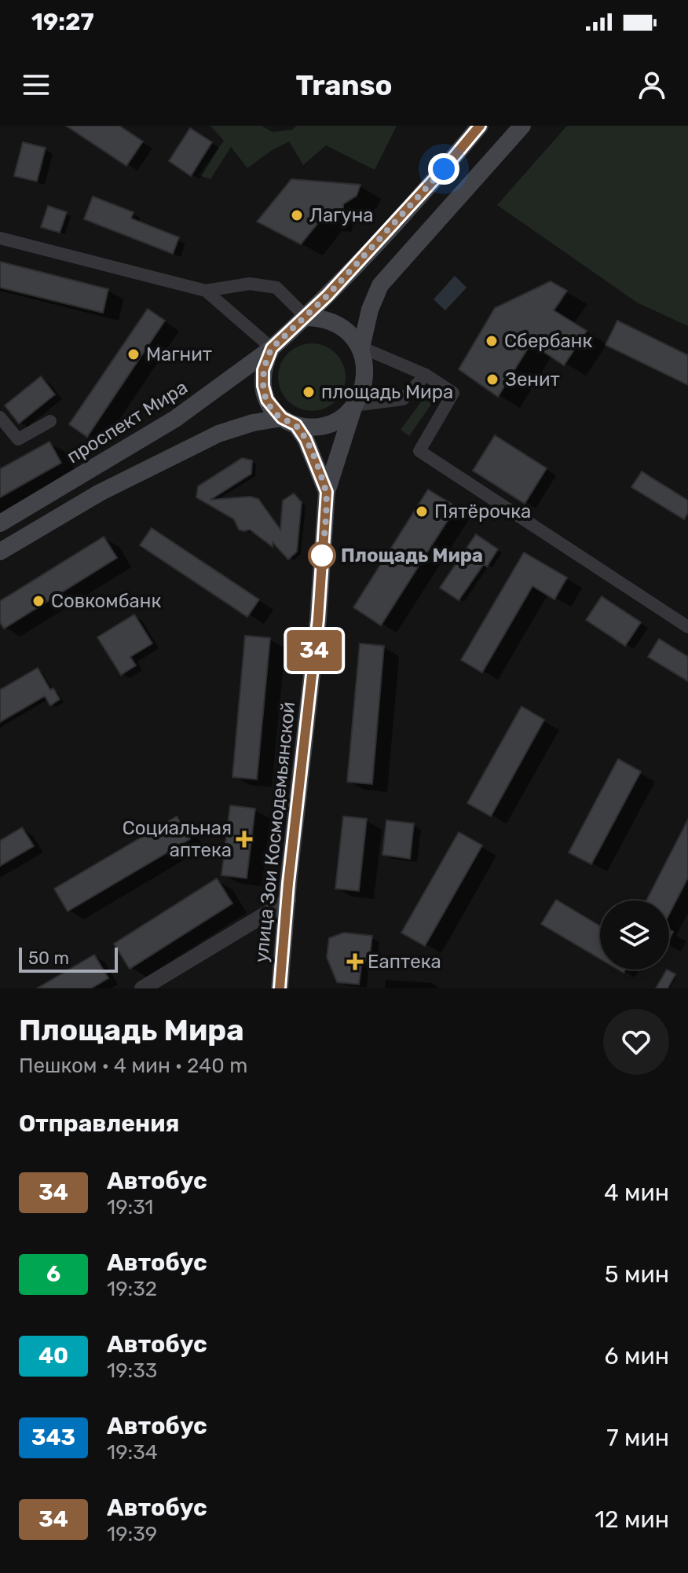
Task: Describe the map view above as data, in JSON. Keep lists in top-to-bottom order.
{
  "streets": {
    "main road": ["проспект Мира", "улица Зои Космодемьянской"]
  },
  "crossings": [
    ["проспект Мира", "улица Зои Космодемьянской"]
  ],
  "places": {
    "other": [
      "Лагуна",
      "Сбербанк",
      "Магнит",
      "Зенит",
      "площадь Мира",
      "Пятёрочка",
      "Площадь Мира",
      "Совкомбанк"
    ],
    "health": ["Социальная аптека", "Еаптека"]
  },
  "lines": ["bus line 34"],
  "scale_bar": "50 m",
  "page": {
    "status": "19:27",
    "header": "Transo",
    "on_map": "34",
    "scale": "50 m",
    "heading": [
      ["Площадь Мира", "Пешком · 4 мин · 240 m"],
      "Отправления"
    ],
    "list": [
      {
        "mark": "34",
        "name": "Автобус",
        "note": "19:31",
        "value": "4 мин"
      },
      {
        "mark": "6",
        "name": "Автобус",
        "note": "19:32",
        "value": "5 мин"
      },
      {
        "mark": "40",
        "name": "Автобус",
        "note": "19:33",
        "value": "6 мин"
      },
      {
        "mark": "343",
        "name": "Автобус",
        "note": "19:34",
        "value": "7 мин"
      },
      {
        "mark": "34",
        "name": "Автобус",
        "note": "19:39",
        "value": "12 мин"
      }
    ]
  }
}
